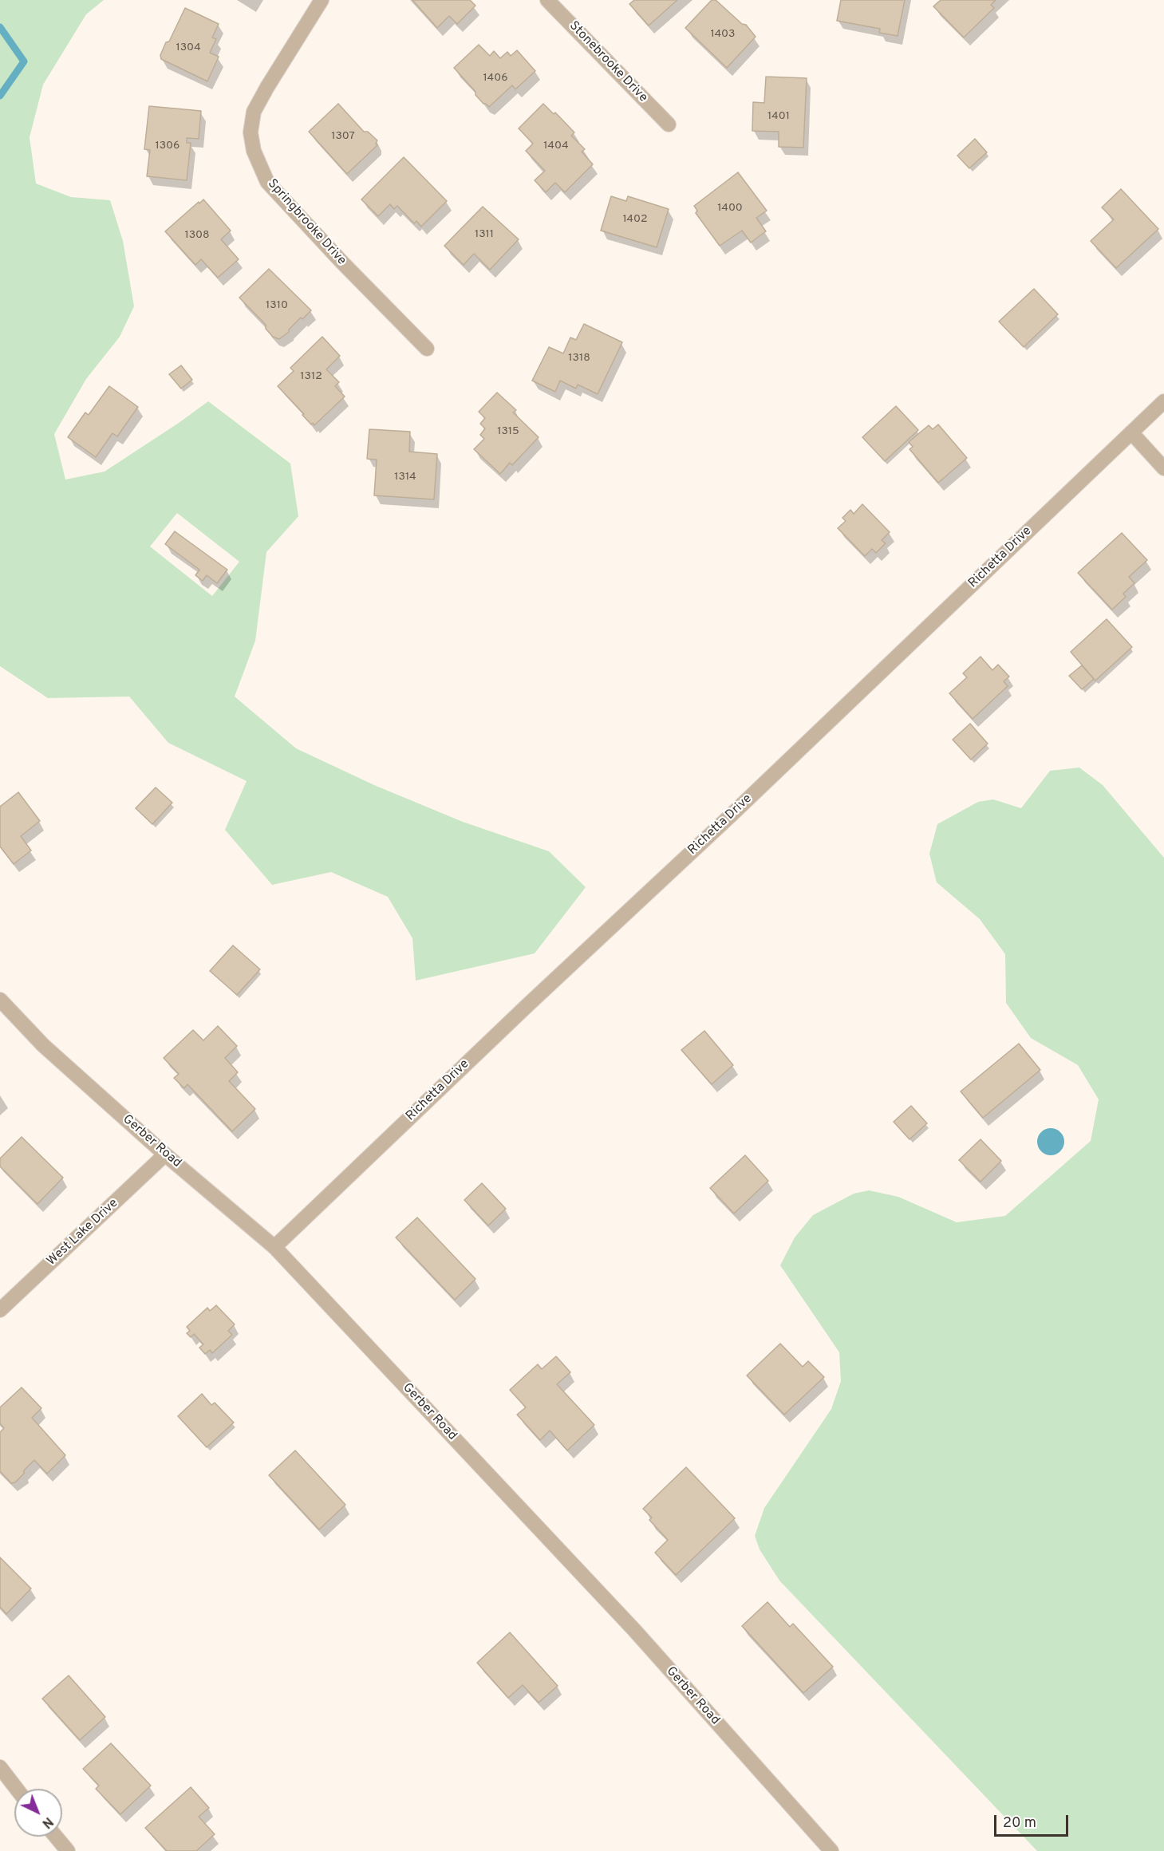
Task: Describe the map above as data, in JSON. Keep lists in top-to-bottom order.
{
  "streets": {
    "street": [
      "Stonebrooke Drive",
      "Springbrooke Drive",
      "Richetta Drive",
      "Gerber Road",
      "West Lake Drive"
    ]
  },
  "crossings": [
    ["Richetta Drive", "Gerber Road"],
    ["Gerber Road", "West Lake Drive"]
  ],
  "house_numbers": [
    "1403",
    "1304",
    "1406",
    "1401",
    "1307",
    "1306",
    "1404",
    "1400",
    "1402",
    "1311",
    "1308",
    "1310",
    "1318",
    "1312",
    "1315",
    "1314"
  ],
  "scale_bar": "20 m",
  "north": "bottom right"
}
